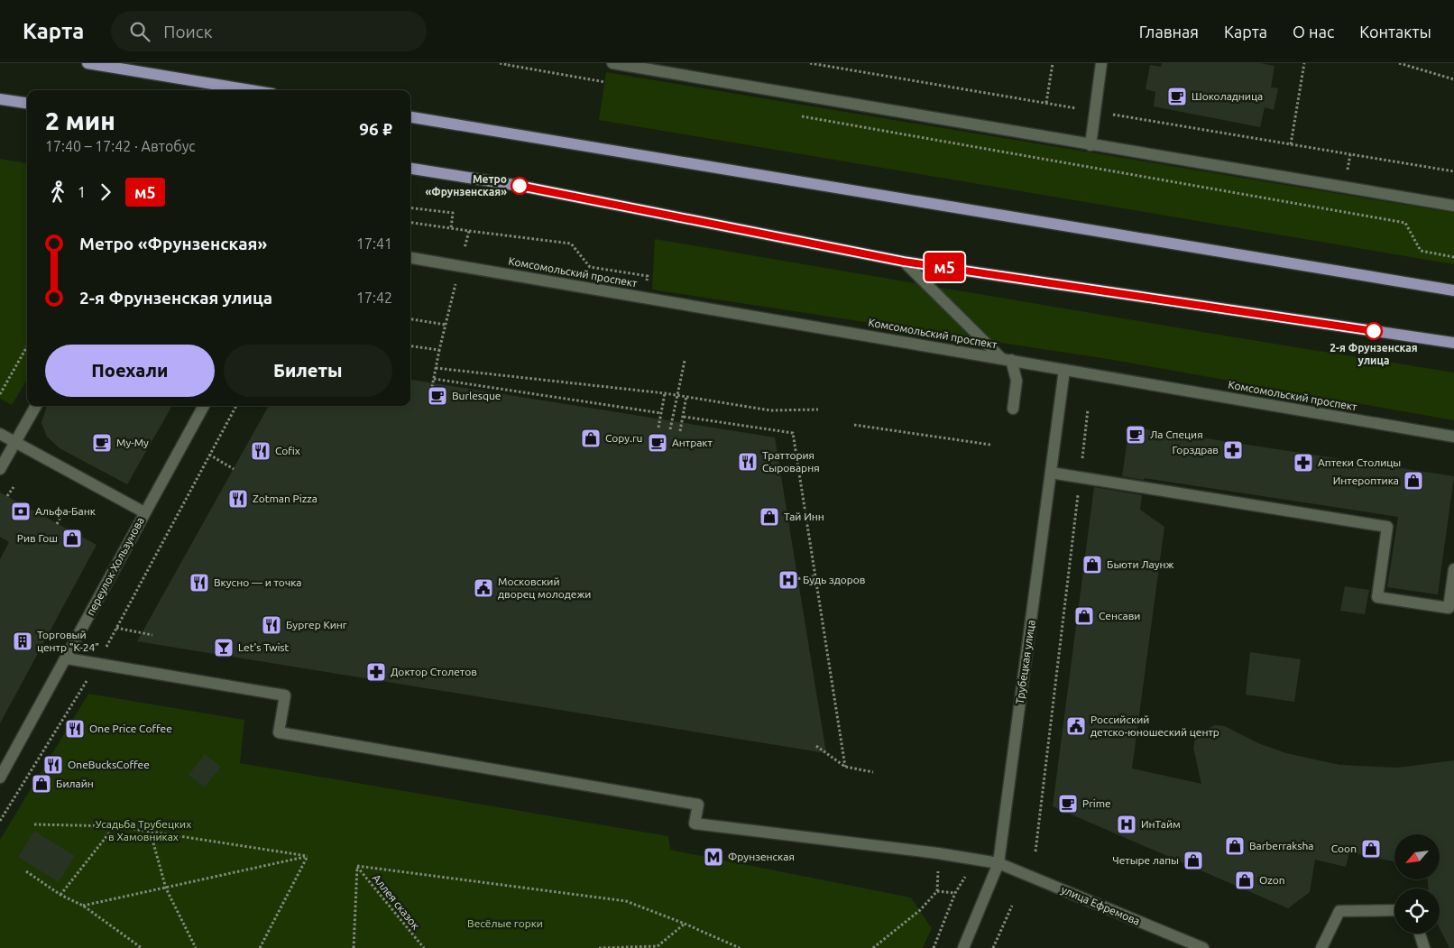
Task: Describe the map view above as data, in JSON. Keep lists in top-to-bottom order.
{
  "streets": {
    "street": [
      "Комсомольский проспект",
      "переулок Хользунова",
      "Трубецкая улица",
      "улица Ефремова"
    ],
    "path": ["Аллея сказок"]
  },
  "crossings": [
    ["Комсомольский проспект", "Трубецкая улица"],
    ["Трубецкая улица", "улица Ефремова"]
  ],
  "parks": ["Усадьба Трубецких в Хамовниках", "Весёлые горки"],
  "places": {
    "cafe": [
      "Шоколадница",
      "Burlesque",
      "Ла Специя",
      "Му-Му",
      "Антракт",
      "Prime"
    ],
    "other": ["Метро «Фрунзенская»", "2-я Фрунзенская улица"],
    "shop": [
      "Copy.ru",
      "Интероптика",
      "Тай Инн",
      "Рив Гош",
      "Бьюти Лаунж",
      "Сенсави",
      "Билайн",
      "Barberraksha",
      "Coon",
      "Четыре лапы",
      "Ozon"
    ],
    "pharmacy": ["Горздрав", "Аптеки Столицы", "Доктор Столетов"],
    "restaurant": [
      "Cofix",
      "Траттория Сыроварня",
      "Zotman Pizza",
      "Вкусно — и точка",
      "Бургер Кинг",
      "One Price Coffee",
      "OneBucksCoffee"
    ],
    "bank": ["Альфа-Банк"],
    "hospital": ["Будь здоров", "ИнТайм"],
    "public building": ["Московский дворец молодежи", "Российский детско-юношеский центр"],
    "building": ["Торговый центр \"К-24\""],
    "bar": ["Let's Twist"],
    "metro station": ["Фрунзенская"]
  },
  "lines": ["bus line м5"],
  "north": "bottom left",
  "page": {
    "header": "Карта",
    "search": "Поиск",
    "nav": [
      "Главная",
      "Карта",
      "О нас",
      "Контакты"
    ],
    "on_map": "м5",
    "heading": ["2 мин", "17:40 – 17:42 · Автобус", "96 ₽"],
    "legs": ["1", "м5"],
    "list": [
      {
        "name": "Метро «Фрунзенская»",
        "value": "17:41"
      },
      {
        "name": "2-я Фрунзенская улица",
        "value": "17:42"
      }
    ],
    "buttons": ["Поехали", "Билеты"]
  }
}
